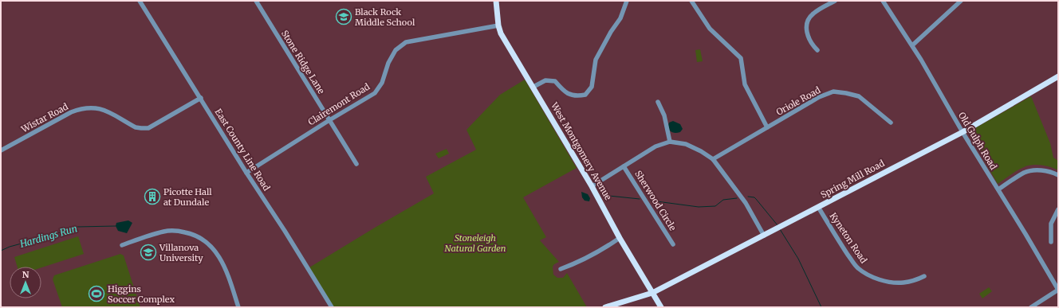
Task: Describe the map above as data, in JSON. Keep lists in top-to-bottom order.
{
  "streets": {
    "main road": ["West Montgomery Avenue", "Spring Mill Road"],
    "street": [
      "Stone Ridge Lane",
      "Oriole Road",
      "Clairemont Road",
      "Wistar Road",
      "Old Gulph Road",
      "East County Line Road",
      "Sherwood Circle",
      "Kyneton Road"
    ]
  },
  "crossings": [
    ["Stone Ridge Lane", "Clairemont Road"],
    ["Clairemont Road", "East County Line Road"],
    ["Clairemont Road", "West Montgomery Avenue"],
    ["Wistar Road", "East County Line Road"],
    ["Old Gulph Road", "Spring Mill Road"],
    ["West Montgomery Avenue", "Spring Mill Road"],
    ["Spring Mill Road", "Kyneton Road"]
  ],
  "water": ["Hardings Run"],
  "parks": ["Stoneleigh Natural Garden"],
  "places": {
    "school or university": ["Black Rock Middle School", "Villanova University"],
    "building": ["Picotte Hall at Dundale"],
    "sports": ["Higgins Soccer Complex"]
  },
  "north": "top"
}
